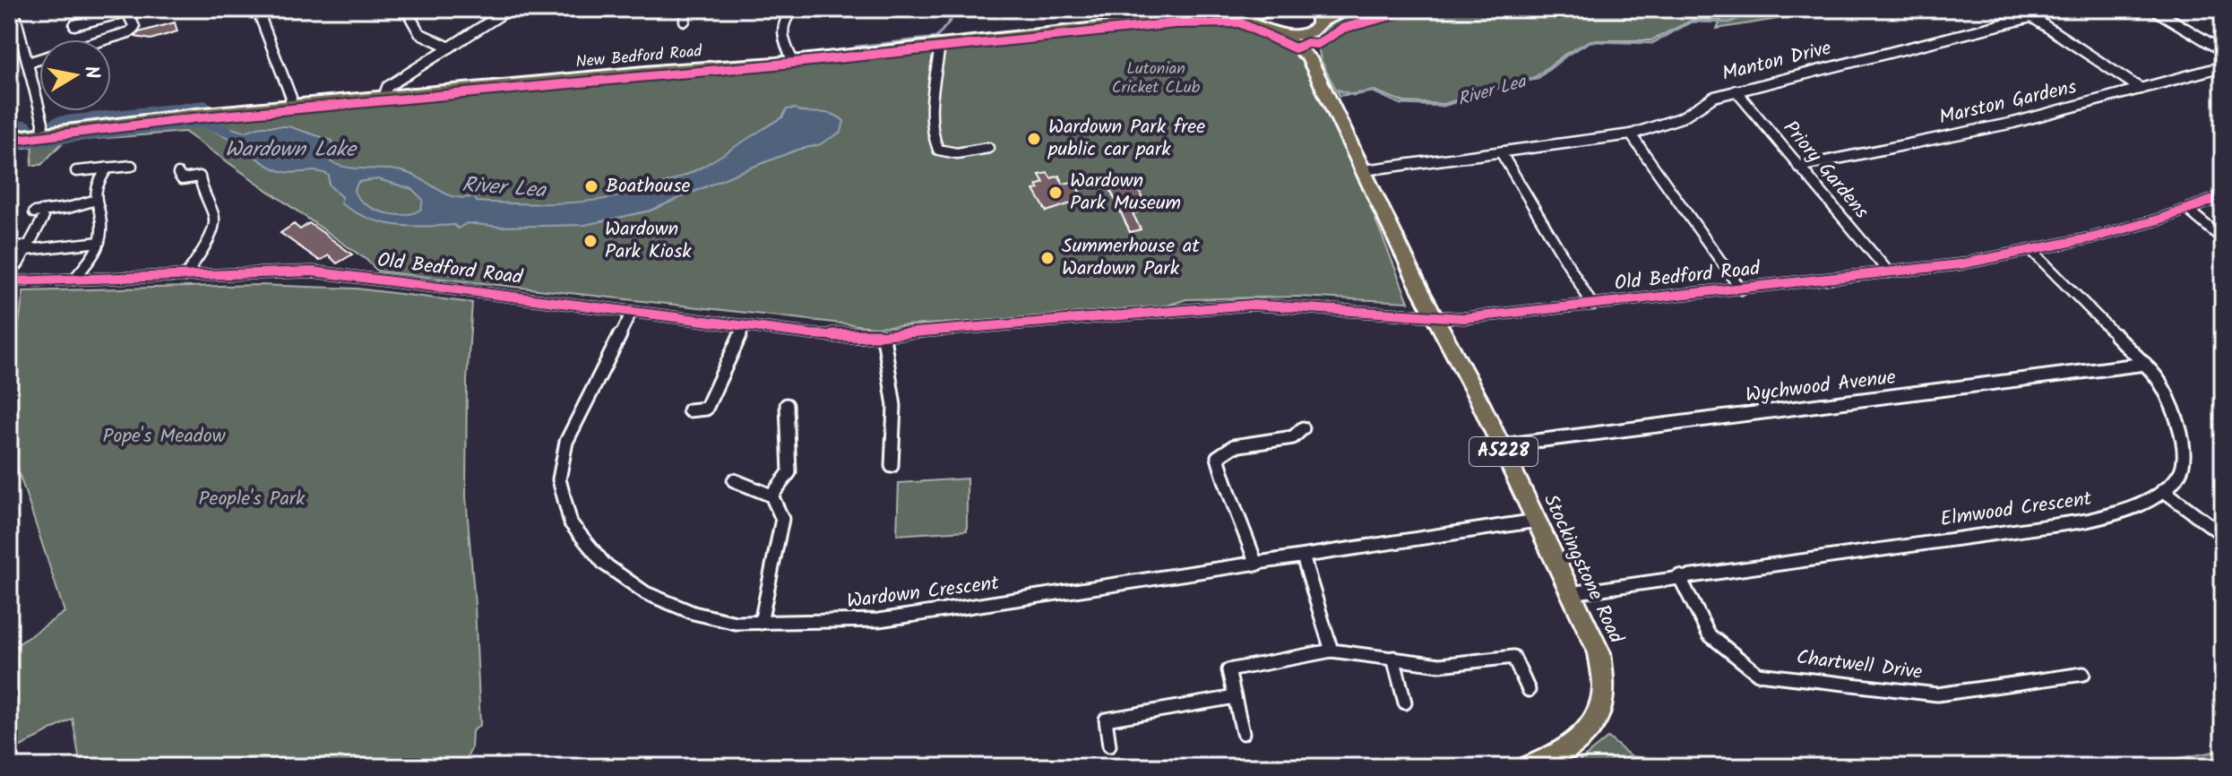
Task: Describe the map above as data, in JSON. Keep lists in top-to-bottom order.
{
  "streets": {
    "main road": ["New Bedford Road", "A5228", "Stockingstone Road"],
    "street": [
      "Manton Drive",
      "Marston Gardens",
      "Priory Gardens",
      "Old Bedford Road",
      "Wychwood Avenue",
      "Elmwood Crescent",
      "Wardown Crescent",
      "Chartwell Drive"
    ]
  },
  "crossings": [
    ["New Bedford Road", "Stockingstone Road"],
    ["Manton Drive", "Priory Gardens"],
    ["Manton Drive", "Stockingstone Road"],
    ["Marston Gardens", "Priory Gardens"],
    ["Priory Gardens", "Old Bedford Road"],
    ["Old Bedford Road", "Elmwood Crescent"],
    ["Old Bedford Road", "Stockingstone Road"],
    ["Old Bedford Road", "Wardown Crescent"],
    ["Wychwood Avenue", "Elmwood Crescent"],
    ["Wychwood Avenue", "Stockingstone Road"],
    ["Elmwood Crescent", "Stockingstone Road"],
    ["Elmwood Crescent", "Chartwell Drive"],
    ["Stockingstone Road", "Wardown Crescent"]
  ],
  "water": ["River Lea", "Wardown Lake"],
  "parks": ["Lutonian Cricket CLub", "Pope's Meadow", "People's Park"],
  "places": [
    "Wardown Park free public car park",
    "Boathouse",
    "Wardown Park Museum",
    "Wardown Park Kiosk",
    "Summerhouse at Wardown Park"
  ],
  "north": "right"
}
